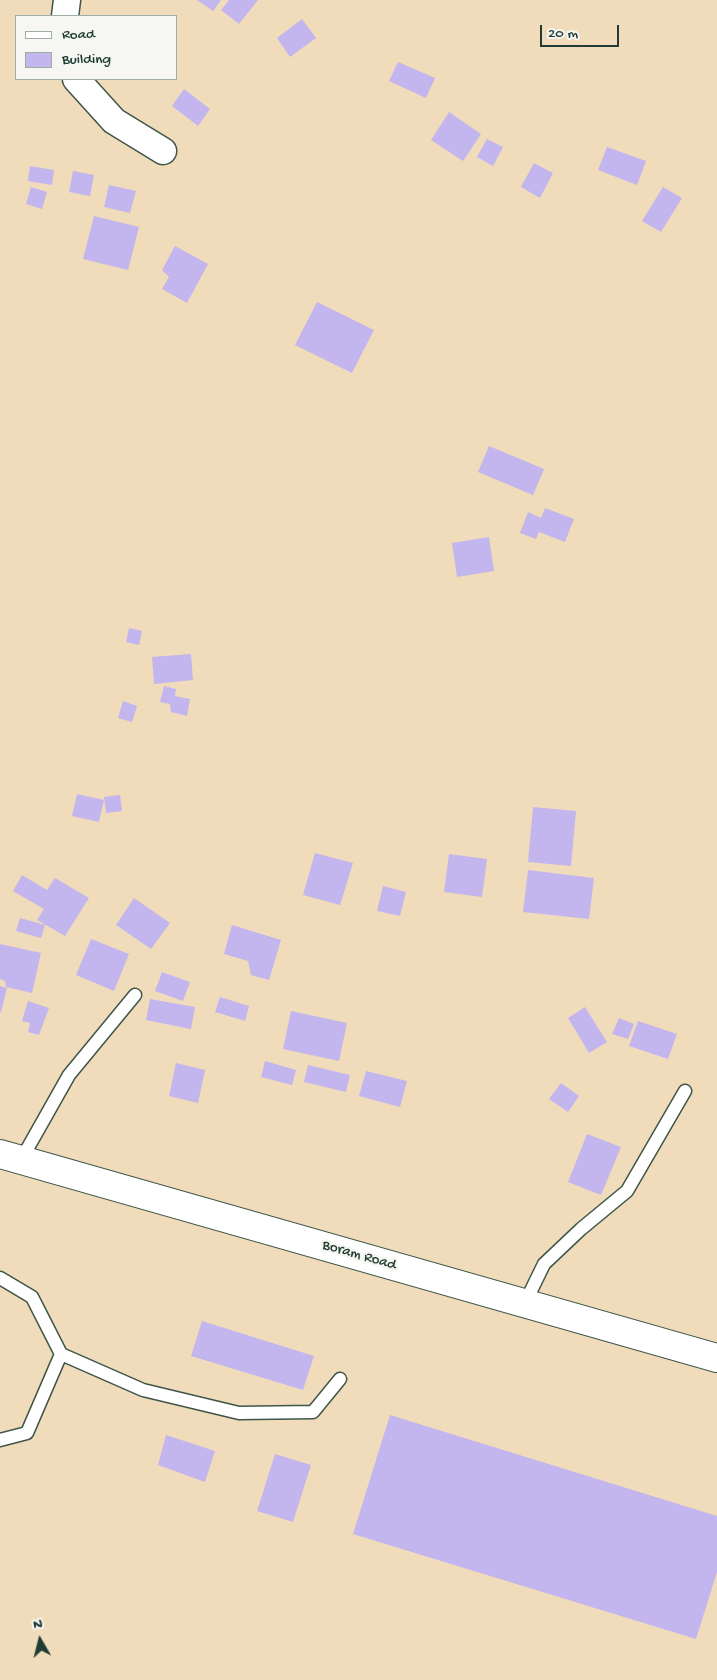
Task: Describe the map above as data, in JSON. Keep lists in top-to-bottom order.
{
  "streets": {
    "main road": ["Boram Road"]
  },
  "legend": ["Road", "Building"],
  "scale_bar": "20 m",
  "north": "top"
}
